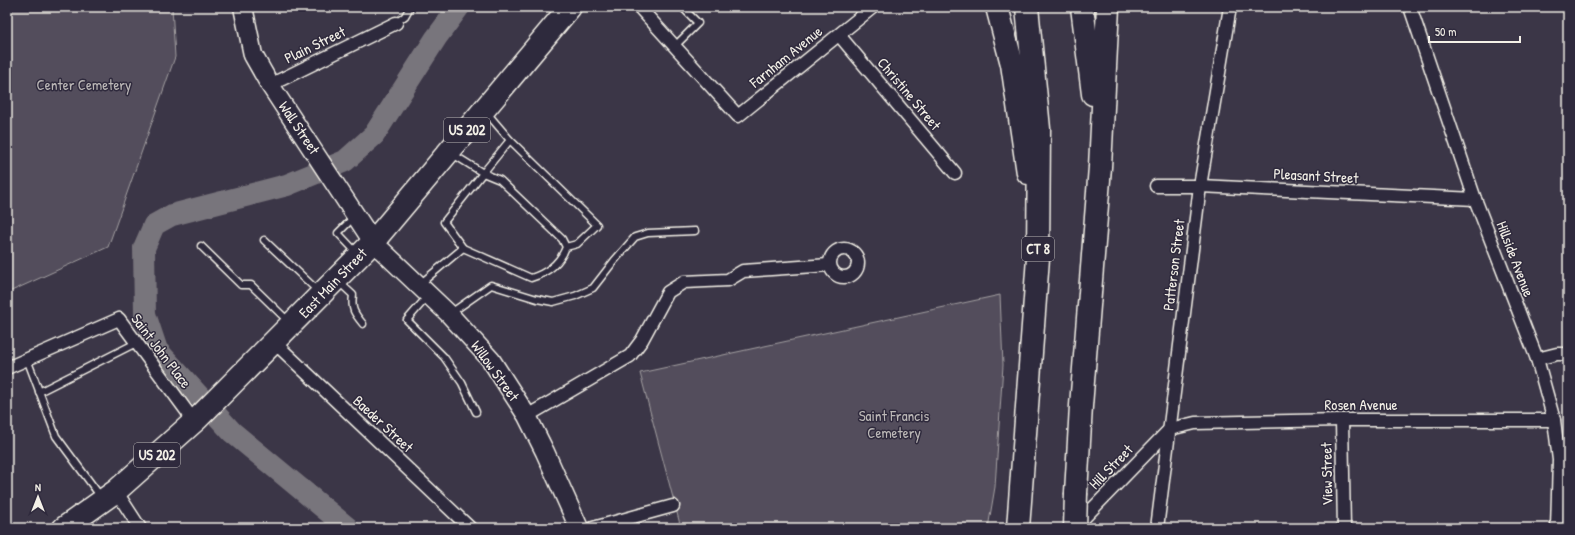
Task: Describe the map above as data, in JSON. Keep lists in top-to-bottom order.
{
  "streets": {
    "highway": ["US 202", "CT 8", "East Main Street"],
    "main road": ["Wall Street", "Willow Street"],
    "street": [
      "Plain Street",
      "Farnham Avenue",
      "Christine Street",
      "Pleasant Street",
      "Hillside Avenue",
      "Patterson Street",
      "Saint John Place",
      "Rosen Avenue",
      "Baeder Street",
      "Hill Street",
      "View Street"
    ]
  },
  "crossings": [
    ["Plain Street", "Wall Street"],
    ["Farnham Avenue", "Christine Street"],
    ["Wall Street", "East Main Street"],
    ["Wall Street", "Willow Street"],
    ["Pleasant Street", "Hillside Avenue"],
    ["Pleasant Street", "Patterson Street"],
    ["Hillside Avenue", "Rosen Avenue"],
    ["Patterson Street", "Rosen Avenue"],
    ["Patterson Street", "Hill Street"],
    ["East Main Street", "Saint John Place"],
    ["East Main Street", "Willow Street"],
    ["East Main Street", "Baeder Street"],
    ["Rosen Avenue", "Hill Street"],
    ["Rosen Avenue", "View Street"]
  ],
  "parks": ["Center Cemetery", "Saint Francis Cemetery"],
  "scale_bar": "50 m",
  "north": "top"
}
